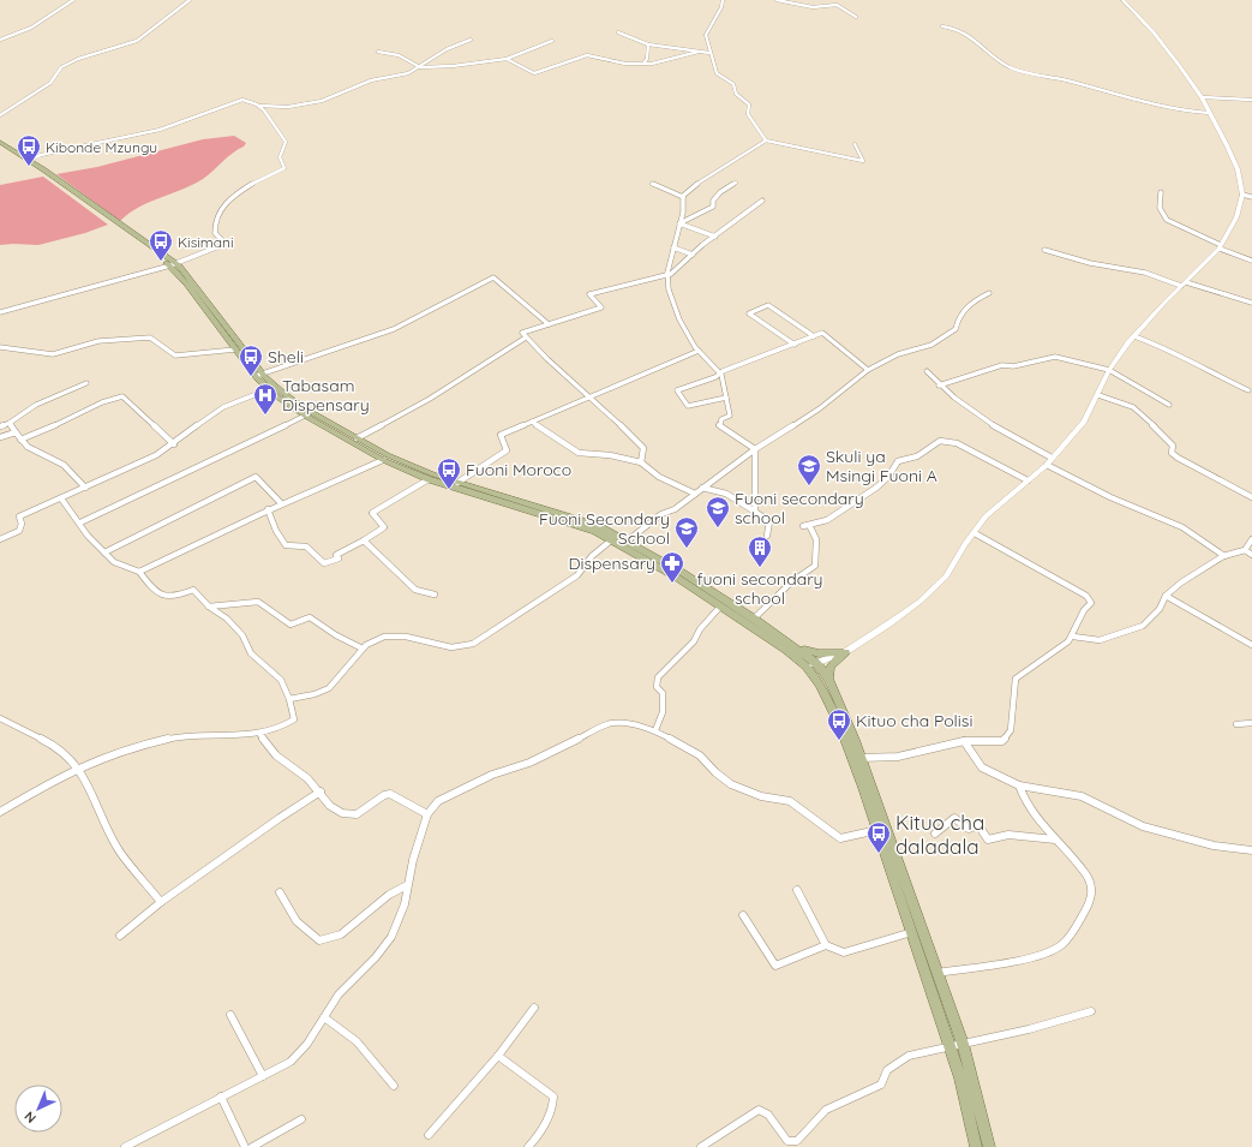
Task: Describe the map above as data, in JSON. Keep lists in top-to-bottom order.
{
  "places": {
    "bus stop": [
      "Kibonde Mzungu",
      "Kisimani",
      "Sheli",
      "Fuoni Moroco",
      "Kituo cha Polisi",
      "Kituo cha daladala"
    ],
    "hospital": ["Tabasam Dispensary"],
    "school or university": ["Skuli ya Msingi Fuoni A", "Fuoni secondary school", "Fuoni Secondary School"],
    "building": ["fuoni secondary school"],
    "pharmacy": ["Dispensary"]
  },
  "north": "bottom left"
}
